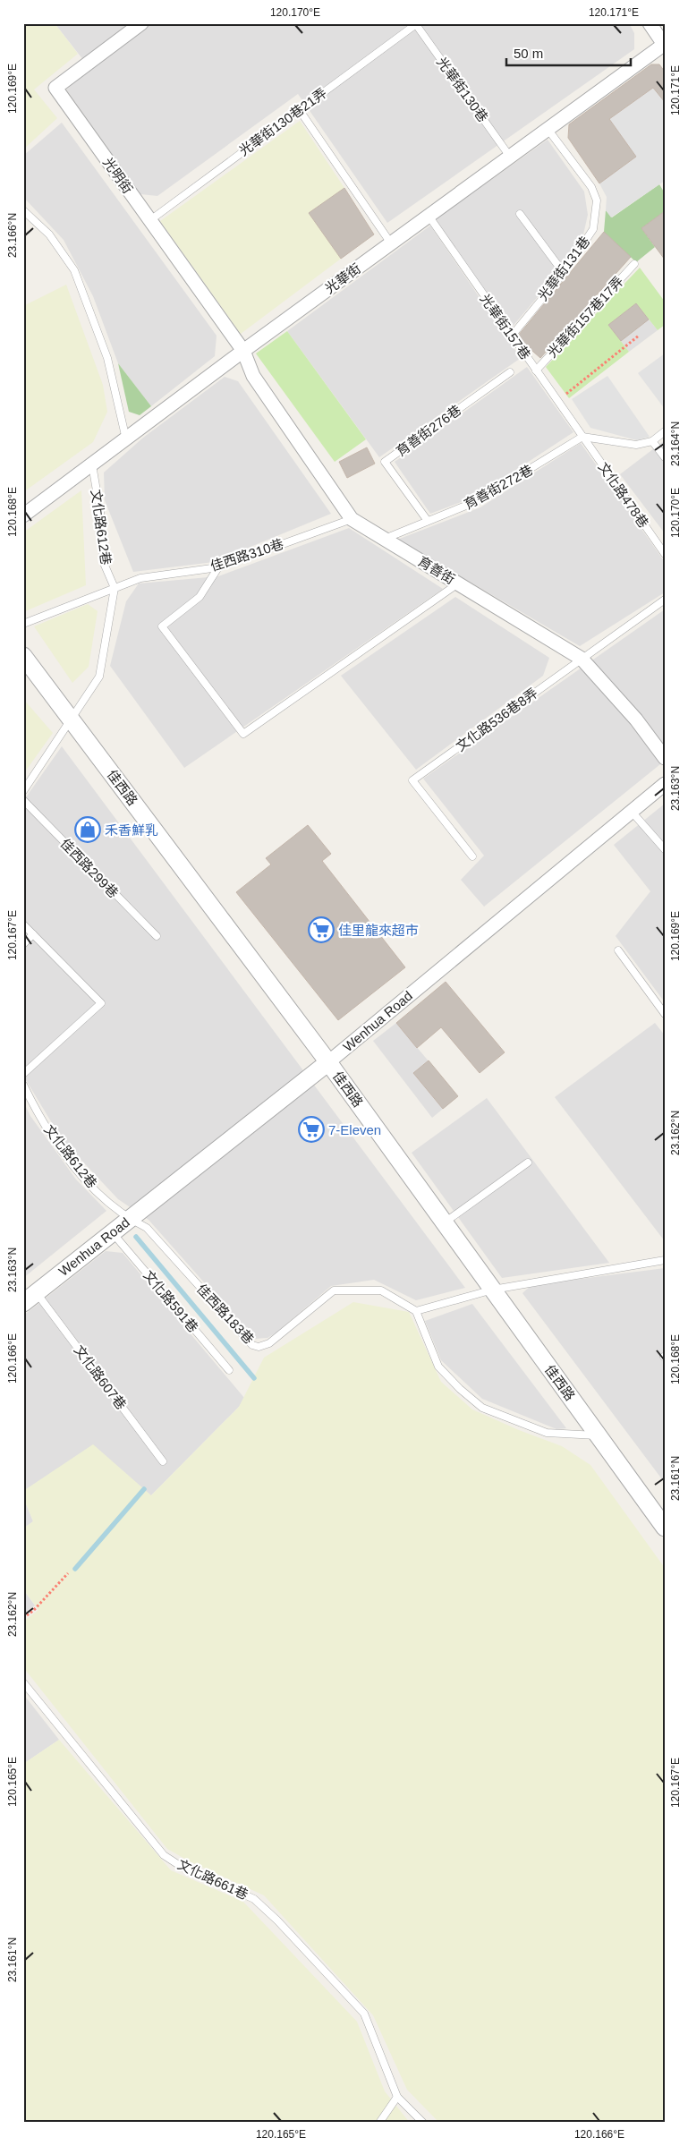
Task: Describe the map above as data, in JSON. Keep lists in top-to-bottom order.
{
  "streets": {
    "street": [
      "光明街",
      "光華街",
      "育善街",
      "佳西路",
      "Wenhua Road"
    ],
    "lane": [
      "光華街130巷",
      "光華街130巷21弄",
      "光華街131巷",
      "光華街157巷17弄",
      "光華街157巷",
      "育善街276巷",
      "育善街272巷",
      "文化路478巷",
      "文化路612巷",
      "佳西路310巷",
      "文化路536巷8弄",
      "佳西路299巷",
      "文化路591巷",
      "佳西路183巷",
      "文化路607巷",
      "文化路661巷"
    ]
  },
  "crossings": [
    ["光華街130巷", "光華街130巷21弄"],
    ["光華街130巷", "光華街"],
    ["光華街130巷21弄", "光明街"],
    ["光明街", "光華街"],
    ["光明街", "育善街"],
    ["光華街131巷", "光華街"],
    ["光華街131巷", "光華街157巷"],
    ["光華街", "光華街157巷"],
    ["光華街", "文化路612巷"],
    ["光華街", "育善街"],
    ["光華街157巷17弄", "光華街157巷"],
    ["光華街157巷", "育善街272巷"],
    ["光華街157巷", "文化路478巷"],
    ["育善街276巷", "育善街272巷"],
    ["育善街272巷", "文化路478巷"],
    ["育善街272巷", "育善街"],
    ["文化路612巷", "佳西路310巷"],
    ["文化路612巷", "Wenhua Road"],
    ["文化路612巷", "佳西路183巷"],
    ["佳西路310巷", "育善街"],
    ["育善街", "文化路536巷8弄"],
    ["佳西路", "Wenhua Road"],
    ["Wenhua Road", "文化路591巷"],
    ["Wenhua Road", "佳西路183巷"],
    ["Wenhua Road", "文化路607巷"]
  ],
  "places": {
    "shop": ["禾香鮮乳"],
    "supermarket": ["佳里龍來超市", "7-Eleven"]
  },
  "scale_bar": "50 m",
  "coordinates": [
    "120.170°E",
    "120.171°E",
    "120.169°E",
    "23.166°N",
    "23.164°N",
    "120.168°E",
    "23.163°N",
    "120.167°E",
    "23.162°N",
    "120.166°E",
    "23.161°N",
    "120.165°E"
  ]
}
